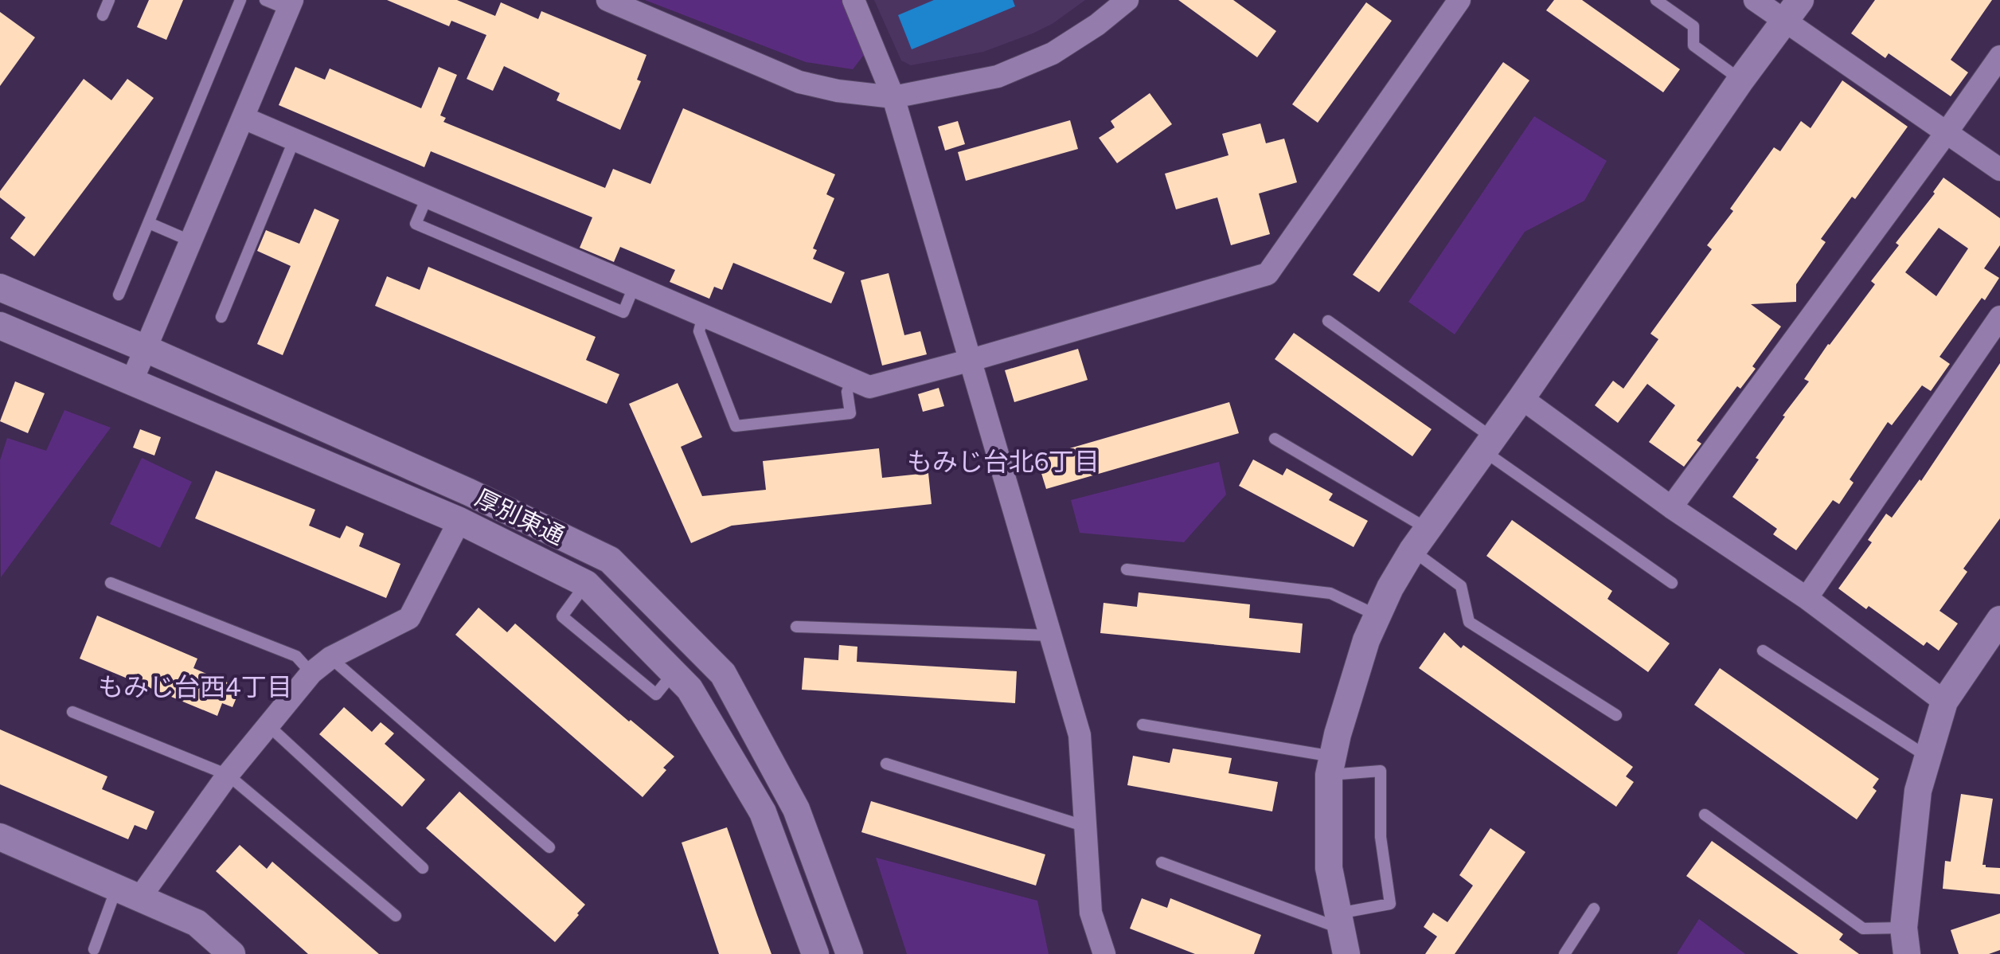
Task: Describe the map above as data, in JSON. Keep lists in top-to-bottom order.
{
  "streets": {
    "street": ["厚別東通"]
  },
  "districts": ["もみじ台北6丁目", "もみじ台西4丁目"]
}
